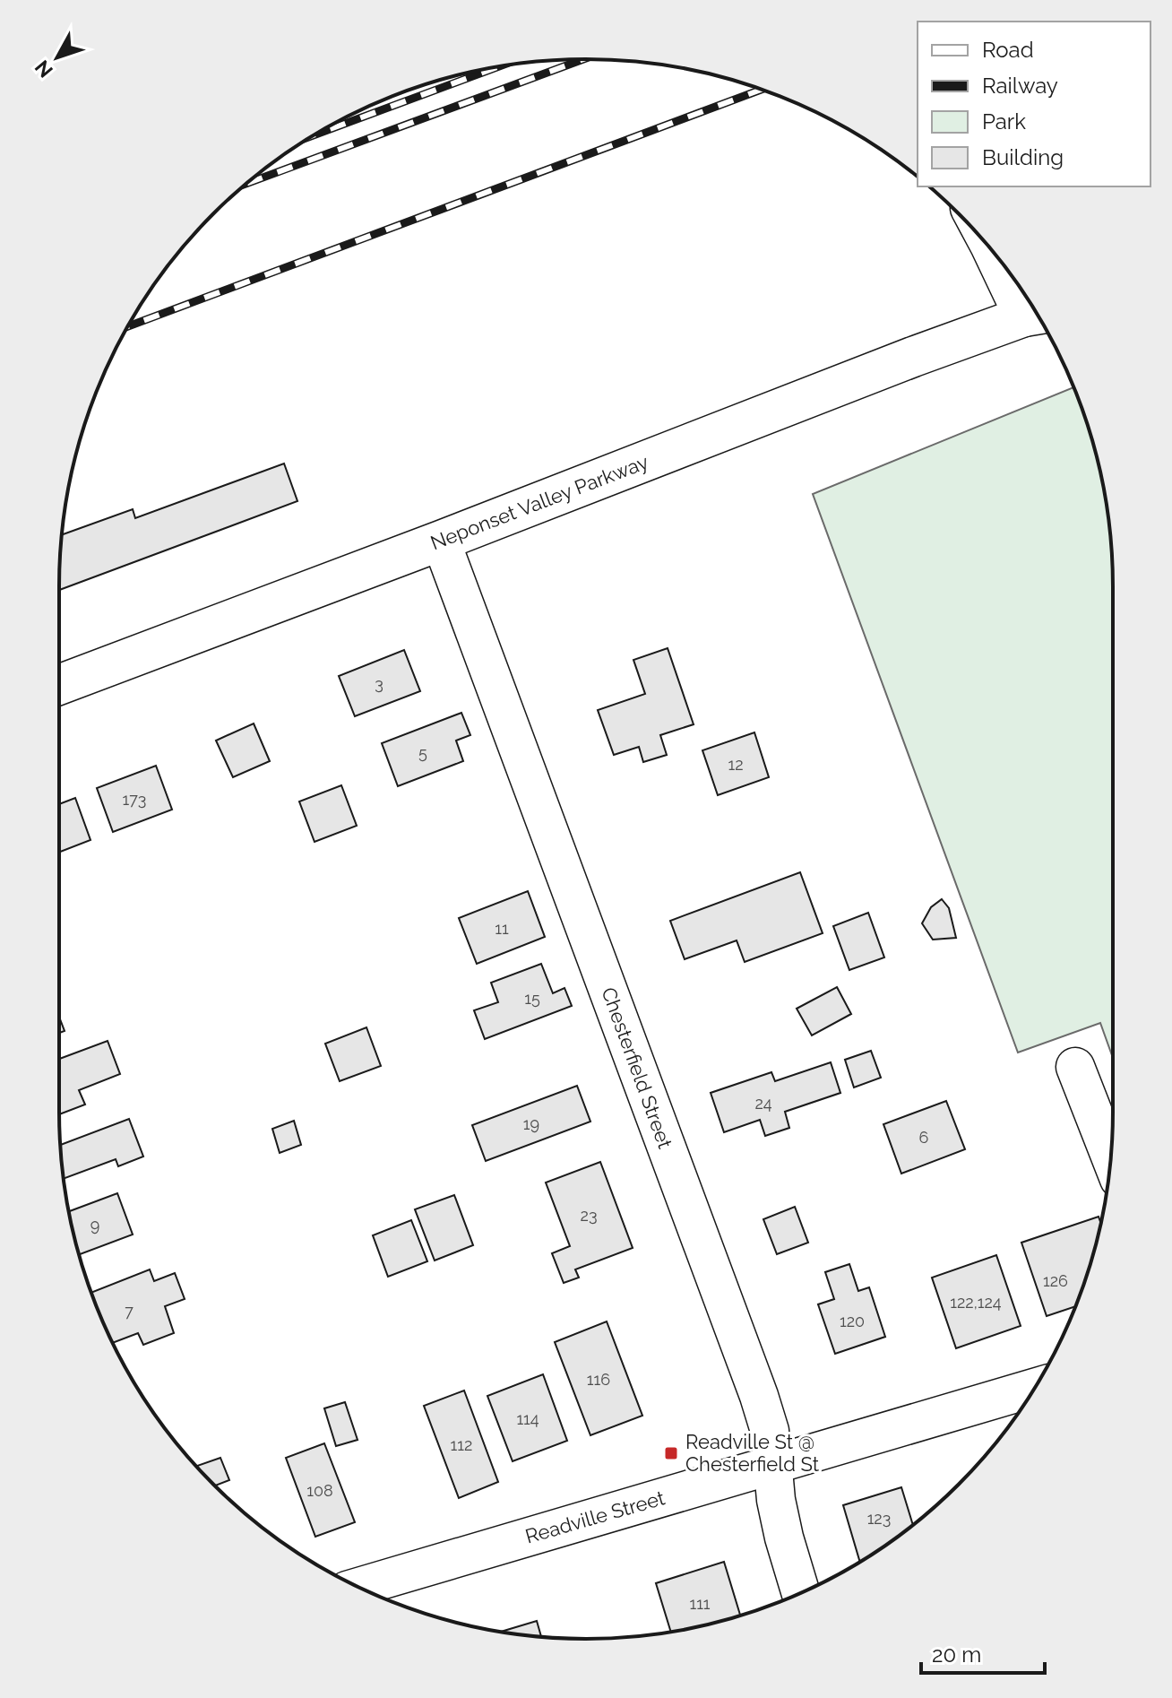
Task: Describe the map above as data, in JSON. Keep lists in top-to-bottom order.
{
  "streets": {
    "main road": ["Neponset Valley Parkway"],
    "street": ["Chesterfield Street", "Readville Street"]
  },
  "crossings": [
    ["Neponset Valley Parkway", "Chesterfield Street"],
    ["Chesterfield Street", "Readville Street"]
  ],
  "places": {
    "transit": ["Readville St @ Chesterfield St"]
  },
  "house_numbers": [
    "3",
    "5",
    "12",
    "173",
    "11",
    "15",
    "24",
    "19",
    "6",
    "23",
    "9",
    "126",
    "122,124",
    "7",
    "120",
    "116",
    "114",
    "112",
    "108",
    "123",
    "111"
  ],
  "legend": [
    "Road",
    "Railway",
    "Park",
    "Building"
  ],
  "scale_bar": "20 m",
  "north": "bottom left"
}
